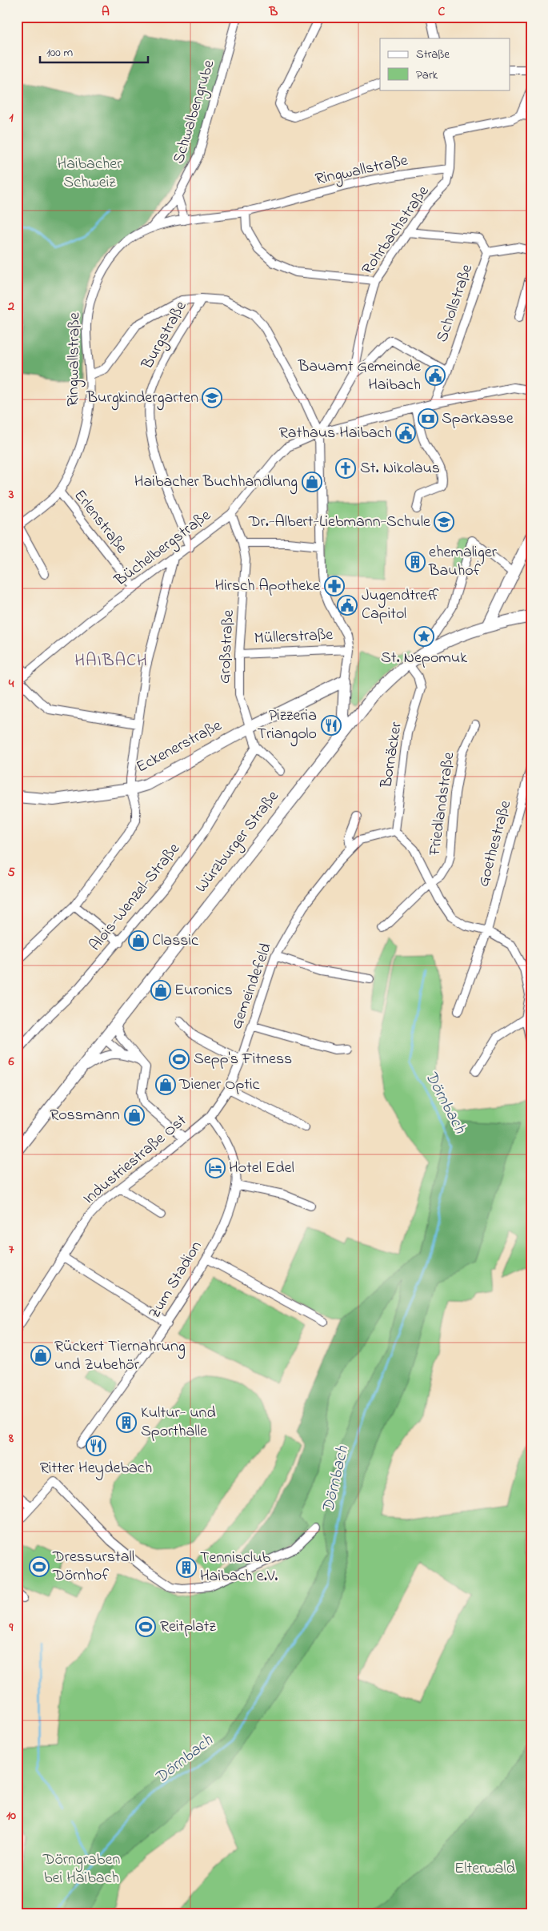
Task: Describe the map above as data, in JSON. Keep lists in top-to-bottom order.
{
  "streets": {
    "main road": ["Eckenerstraße", "Würzburger Straße"],
    "street": [
      "Schwalbengrube",
      "Ringwallstraße",
      "Rohrbachstraße",
      "Schollstraße",
      "Burgstraße",
      "Erlenstraße",
      "Büchelbergstraße",
      "Müllerstraße",
      "Großstraße",
      "Bornäcker",
      "Friedlandstraße",
      "Goethestraße",
      "Alois-Wenzel-Straße",
      "Gemeindefeld",
      "Industriestraße Ost",
      "Zum Stadion"
    ]
  },
  "crossings": [
    ["Schwalbengrube", "Ringwallstraße"],
    ["Ringwallstraße", "Rohrbachstraße"],
    ["Ringwallstraße", "Erlenstraße"],
    ["Rohrbachstraße", "Büchelbergstraße"],
    ["Schollstraße", "Büchelbergstraße"],
    ["Burgstraße", "Büchelbergstraße"],
    ["Erlenstraße", "Büchelbergstraße"],
    ["Büchelbergstraße", "Großstraße"],
    ["Müllerstraße", "Großstraße"],
    ["Großstraße", "Eckenerstraße"],
    ["Großstraße", "Alois-Wenzel-Straße"],
    ["Bornäcker", "Würzburger Straße"],
    ["Bornäcker", "Gemeindefeld"],
    ["Gemeindefeld", "Industriestraße Ost"],
    ["Gemeindefeld", "Zum Stadion"],
    ["Industriestraße Ost", "Zum Stadion"]
  ],
  "districts": ["HAIBACH"],
  "water": ["Dörnbach"],
  "parks": ["Haibacher Schweiz", "Dörngraben bei Haibach", "Elterwald"],
  "places": {
    "public building": ["Bauamt Gemeinde Haibach", "Rathaus Haibach", "Jugendtreff Capitol"],
    "school or university": ["Burgkindergarten", "Dr.-Albert-Liebmann-Schule"],
    "bank": ["Sparkasse"],
    "church": ["St. Nikolaus"],
    "shop": [
      "Haibacher Buchhandlung",
      "Classic",
      "Euronics",
      "Diener Optic",
      "Rossmann",
      "Rückert Tiernahrung und Zubehör"
    ],
    "building": ["ehemaliger Bauhof", "Kultur- und Sporthalle", "Tennisclub Haibach e.V."],
    "pharmacy": ["Hirsch Apotheke"],
    "place": ["St. Nepomuk"],
    "restaurant": ["Pizzeria Triangolo", "Ritter Heydebach"],
    "sports": ["Sepp's Fitness", "Dressurstall Dörnhof", "Reitplatz"],
    "hotel": ["Hotel Edel"]
  },
  "legend": ["Straße", "Park"],
  "scale_bar": "100 m",
  "grid": {
    "columns": ["A", "B", "C"],
    "rows": [
      "1",
      "2",
      "3",
      "4",
      "5",
      "6",
      "7",
      "8",
      "9",
      "10"
    ]
  }
}
